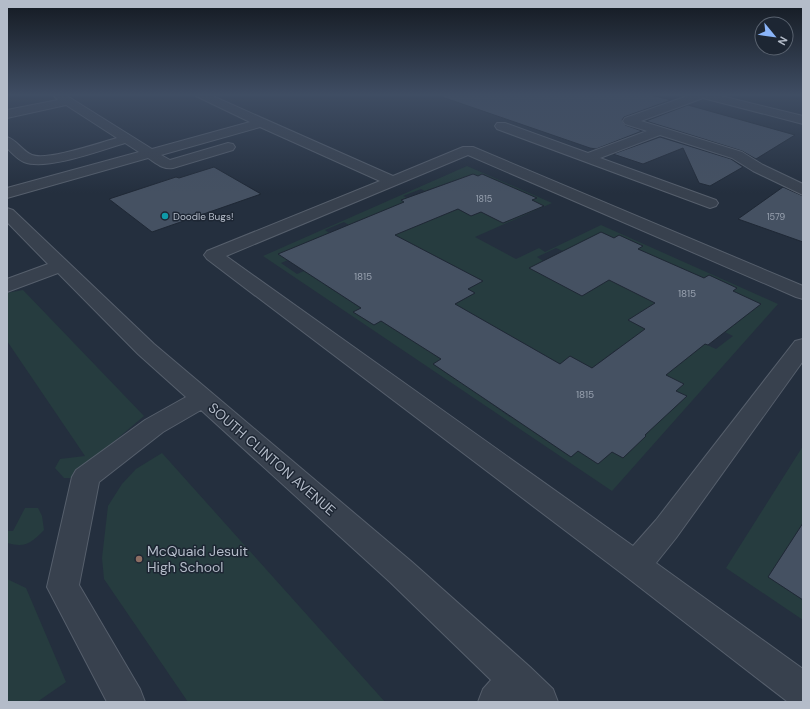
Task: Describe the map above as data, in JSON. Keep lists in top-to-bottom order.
{
  "streets": {
    "street": ["SOUTH CLINTON AVENUE"]
  },
  "places": ["Doodle Bugs!", "McQuaid Jesuit High School"],
  "house_numbers": [
    "1815",
    "1579",
    "1815",
    "1815",
    "1815"
  ],
  "north": "bottom right"
}
